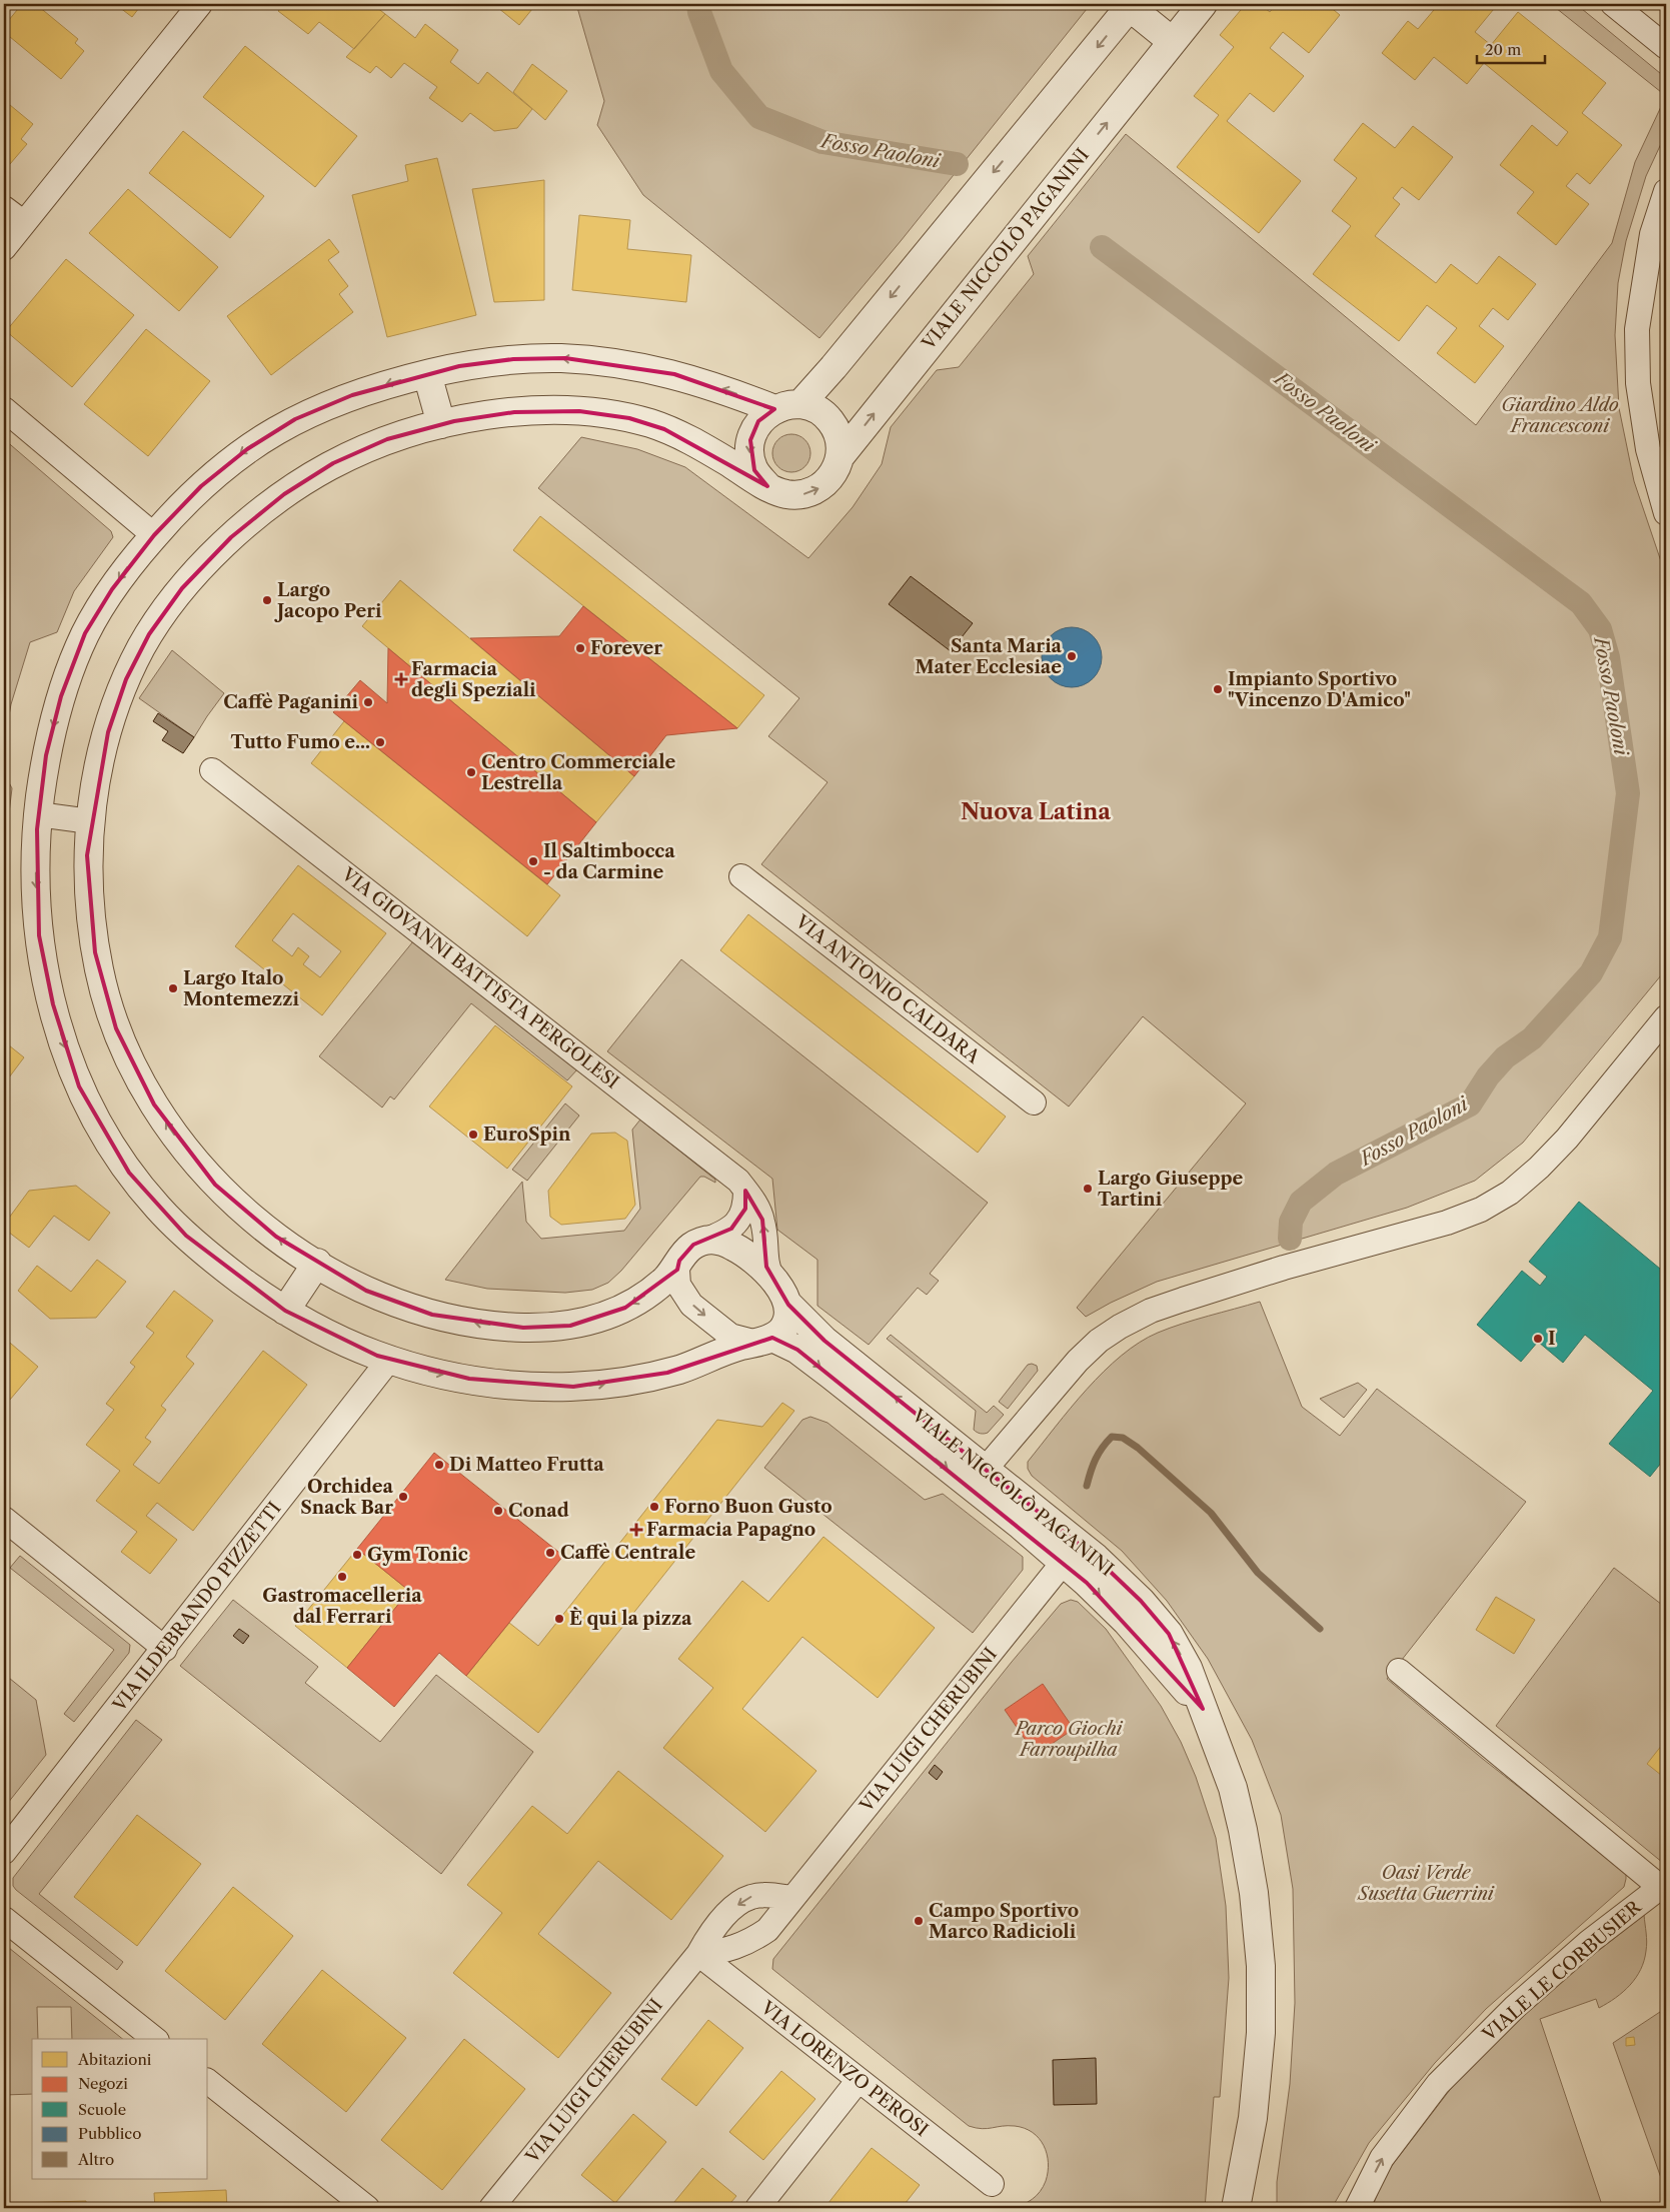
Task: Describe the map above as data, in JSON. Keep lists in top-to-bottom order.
{
  "streets": {
    "street": [
      "VIALE NICCOLÒ PAGANINI",
      "VIA GIOVANNI BATTISTA PERGOLESI",
      "VIA ANTONIO CALDARA",
      "VIA ILDEBRANDO PIZZETTI",
      "VIA LUIGI CHERUBINI",
      "VIALE LE CORBUSIER",
      "VIA LORENZO PEROSI"
    ]
  },
  "crossings": [
    ["VIALE NICCOLÒ PAGANINI", "VIA GIOVANNI BATTISTA PERGOLESI"],
    ["VIALE NICCOLÒ PAGANINI", "VIA LUIGI CHERUBINI"],
    ["VIA LUIGI CHERUBINI", "VIA LORENZO PEROSI"]
  ],
  "one_way": ["VIALE LE CORBUSIER"],
  "districts": ["Nuova Latina"],
  "water": ["Fosso Paoloni"],
  "parks": ["Giardino Aldo Francesconi", "Parco Giochi Farroupilha", "Oasi Verde Susetta Guerrini"],
  "places": {
    "other": [
      "Largo Jacopo Peri",
      "Forever",
      "Santa Maria Mater Ecclesiae",
      "Impianto Sportivo \"Vincenzo D'Amico\"",
      "Caffè Paganini",
      "Tutto Fumo e...",
      "Centro Commerciale Lestrella",
      "Il Saltimbocca - da Carmine",
      "Largo Italo Montemezzi",
      "EuroSpin",
      "Largo Giuseppe Tartini",
      "I",
      "Di Matteo Frutta",
      "Orchidea Snack Bar",
      "Forno Buon Gusto",
      "Conad",
      "Caffè Centrale",
      "Gym Tonic",
      "Gastromacelleria dal Ferrari",
      "È qui la pizza",
      "Campo Sportivo Marco Radicioli"
    ],
    "health": ["Farmacia degli Speziali", "Farmacia Papagno"]
  },
  "legend": [
    "Abitazioni",
    "Negozi",
    "Scuole",
    "Pubblico",
    "Altro"
  ],
  "scale_bar": "20 m"
}
